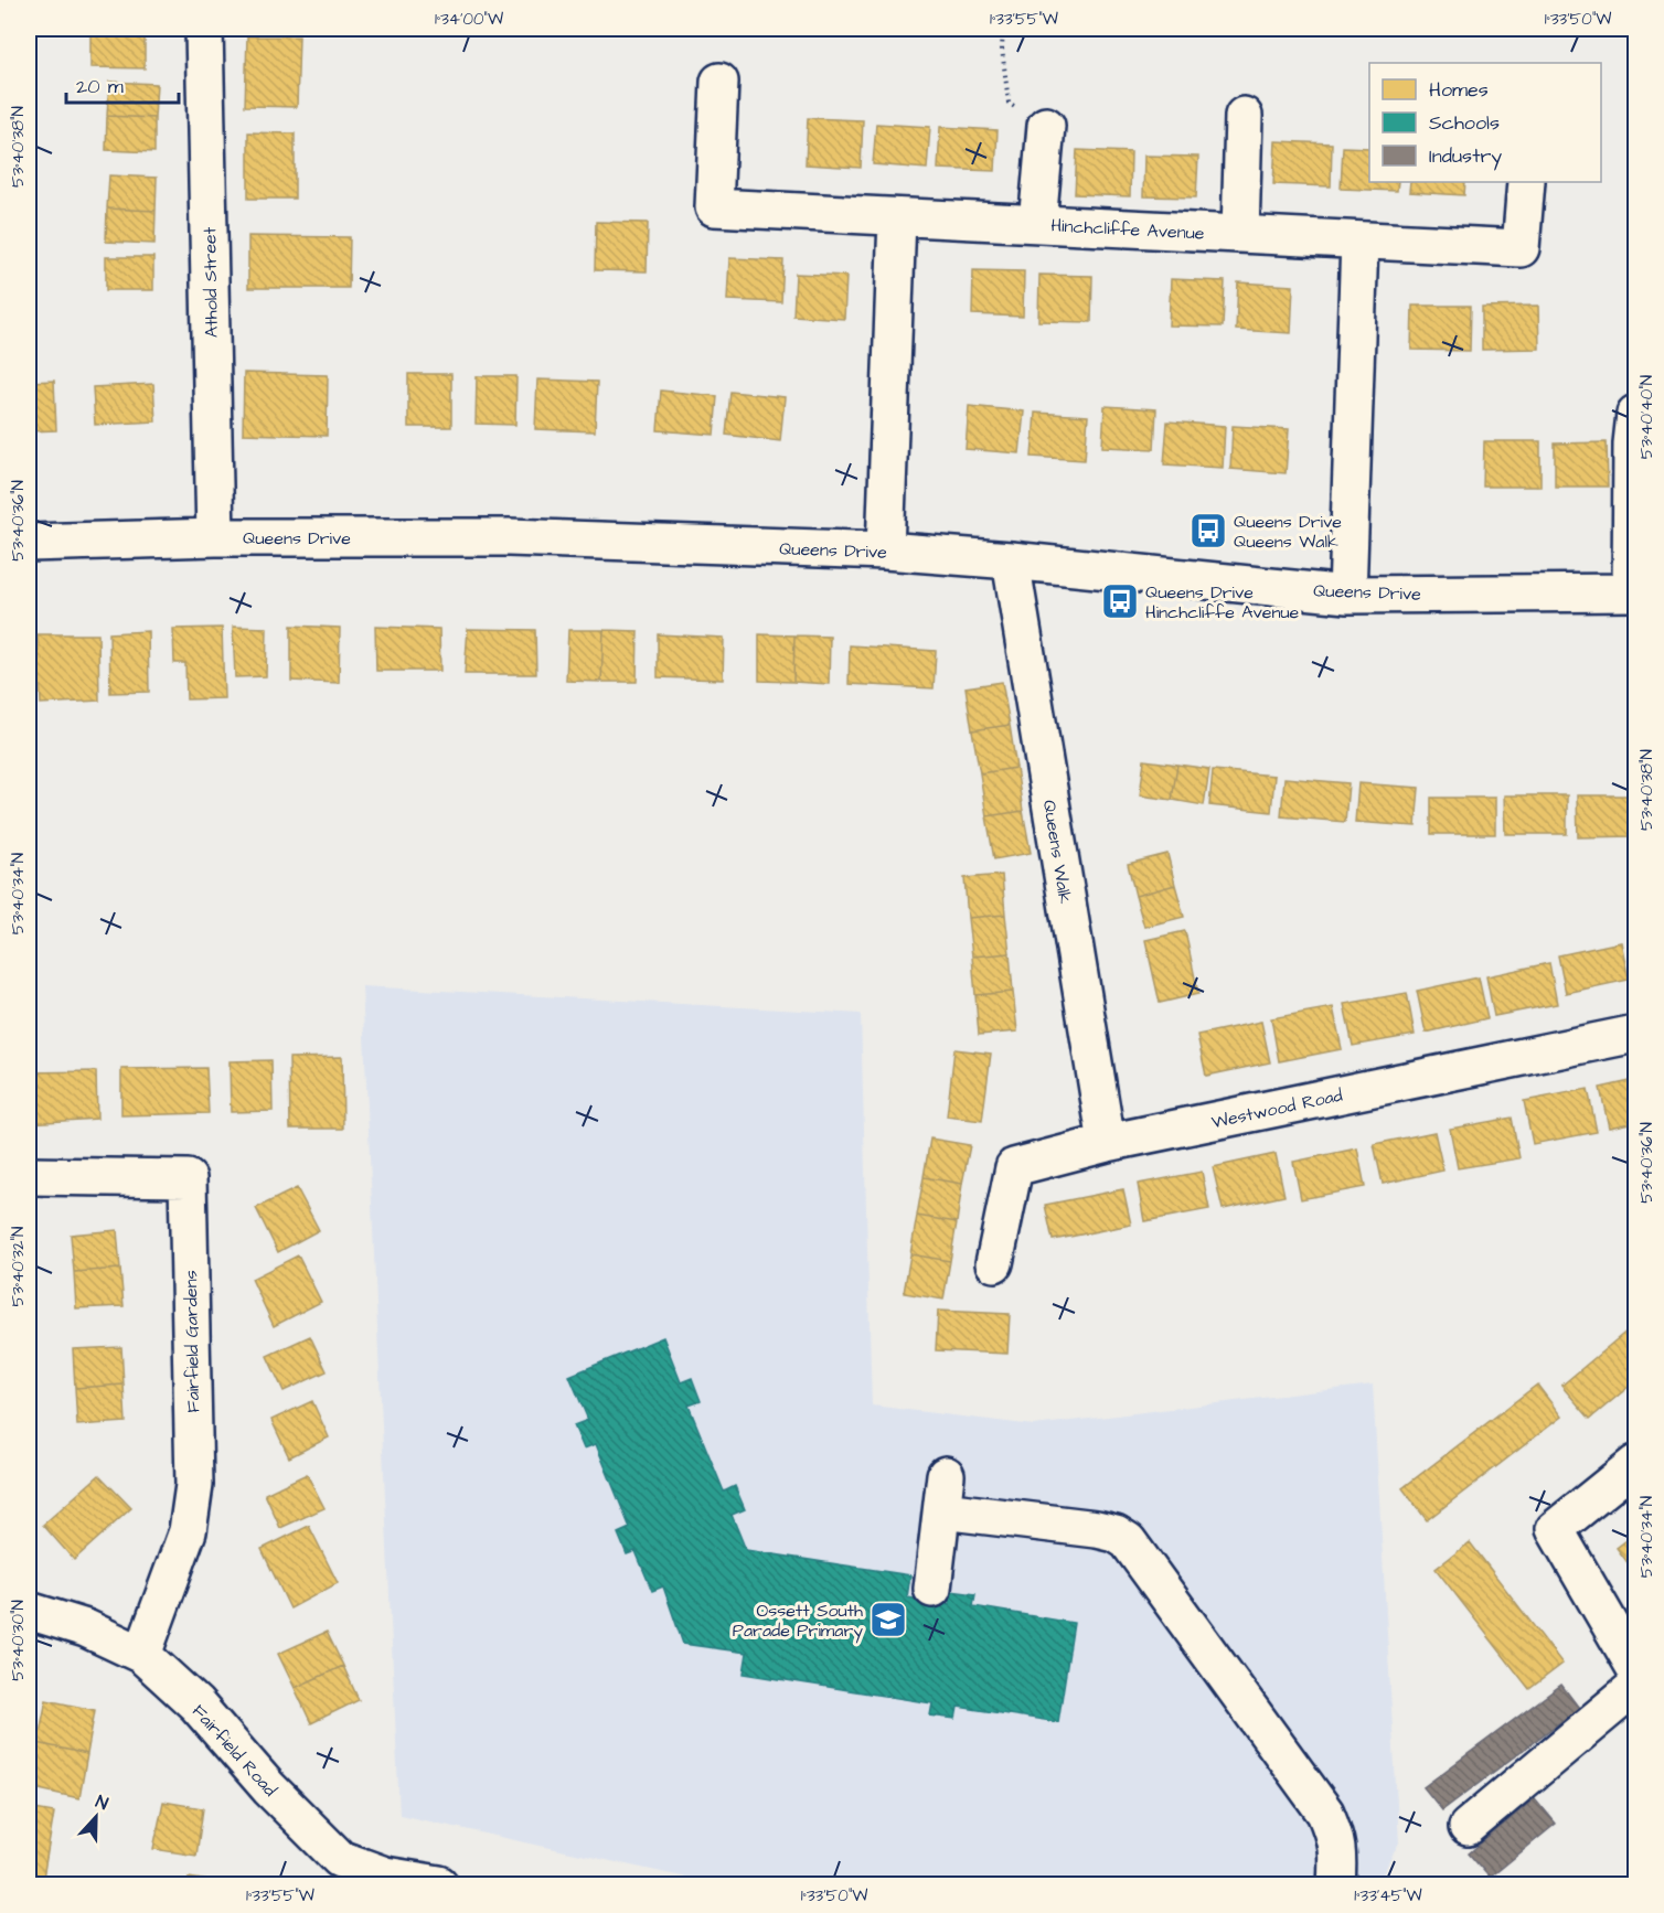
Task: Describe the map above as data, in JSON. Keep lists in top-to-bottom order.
{
  "streets": {
    "street": [
      "Hinchcliffe Avenue",
      "Athold Street",
      "Queens Drive",
      "Queens Walk",
      "Westwood Road",
      "Fairfield Gardens",
      "Fairfield Road"
    ]
  },
  "crossings": [
    ["Athold Street", "Queens Drive"],
    ["Queens Drive", "Queens Walk"],
    ["Queens Walk", "Westwood Road"],
    ["Fairfield Gardens", "Fairfield Road"]
  ],
  "places": {
    "bus stop": ["Queens Drive Queens Walk", "Queens Drive Hinchcliffe Avenue"],
    "school or university": ["Ossett South Parade Primary"]
  },
  "legend": ["Homes", "Schools", "Industry"],
  "scale_bar": "20 m",
  "north": "top",
  "coordinates": [
    "1°34'00\"W",
    "1°33'55\"W",
    "1°33'50\"W",
    "53°40'38\"N",
    "53°40'40\"N",
    "53°40'36\"N",
    "53°40'34\"N",
    "53°40'32\"N",
    "53°40'30\"N",
    "1°33'45\"W"
  ]
}
